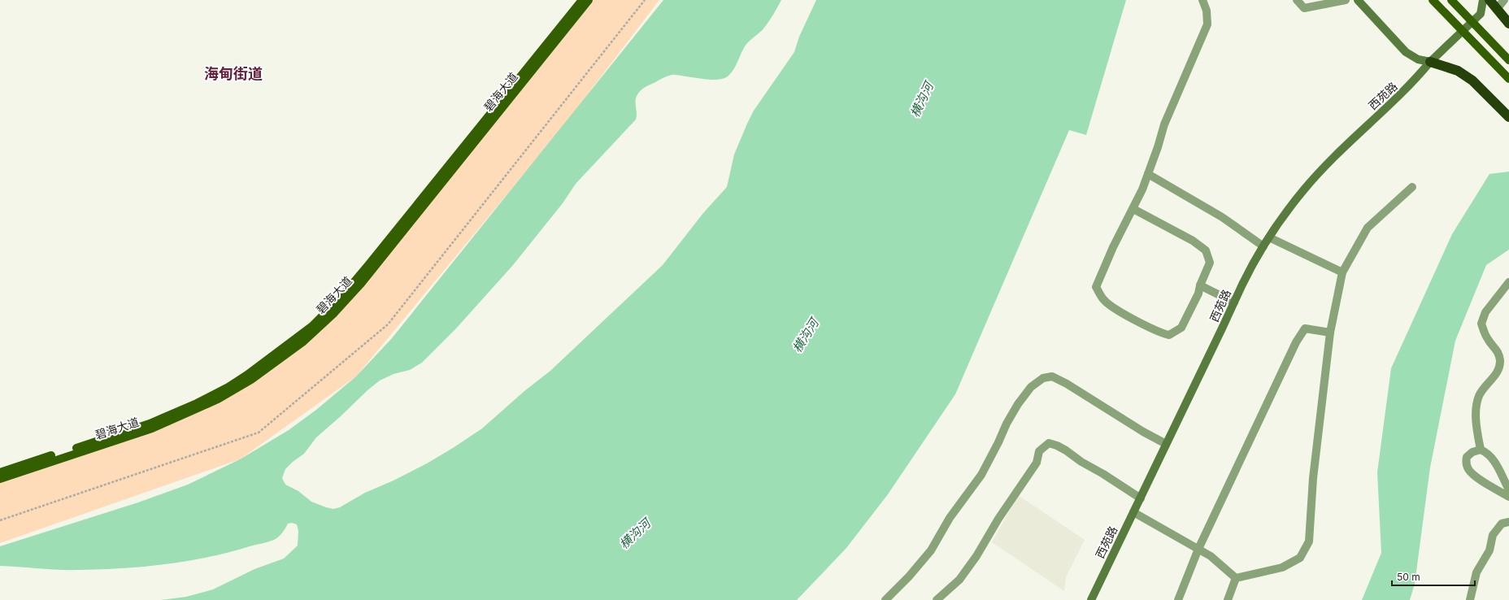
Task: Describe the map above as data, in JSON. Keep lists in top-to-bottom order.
{
  "streets": {
    "main road": ["碧海大道", "西苑路"]
  },
  "districts": ["海甸街道"],
  "water": ["横沟河"],
  "scale_bar": "50 m"
}
